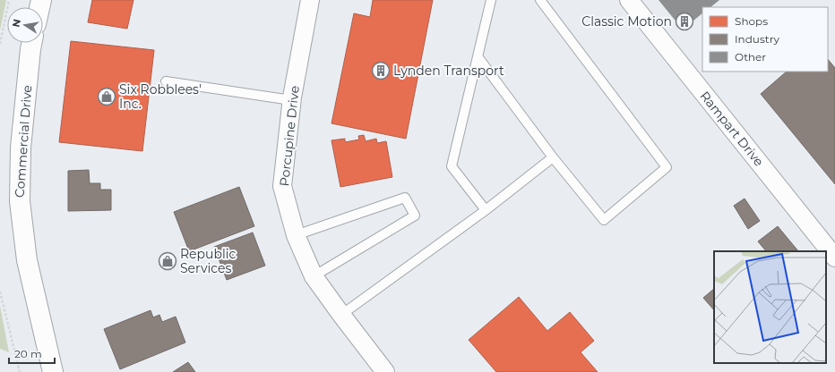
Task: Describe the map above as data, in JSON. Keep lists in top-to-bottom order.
{
  "streets": {
    "main road": ["Commercial Drive"],
    "street": ["Rampart Drive", "Porcupine Drive"]
  },
  "places": {
    "building": ["Classic Motion", "Lynden Transport"],
    "shop": ["Six Robblees' Inc.", "Republic Services"]
  },
  "legend": ["Shops", "Industry", "Other"],
  "scale_bar": "20 m",
  "north": "left"
}
